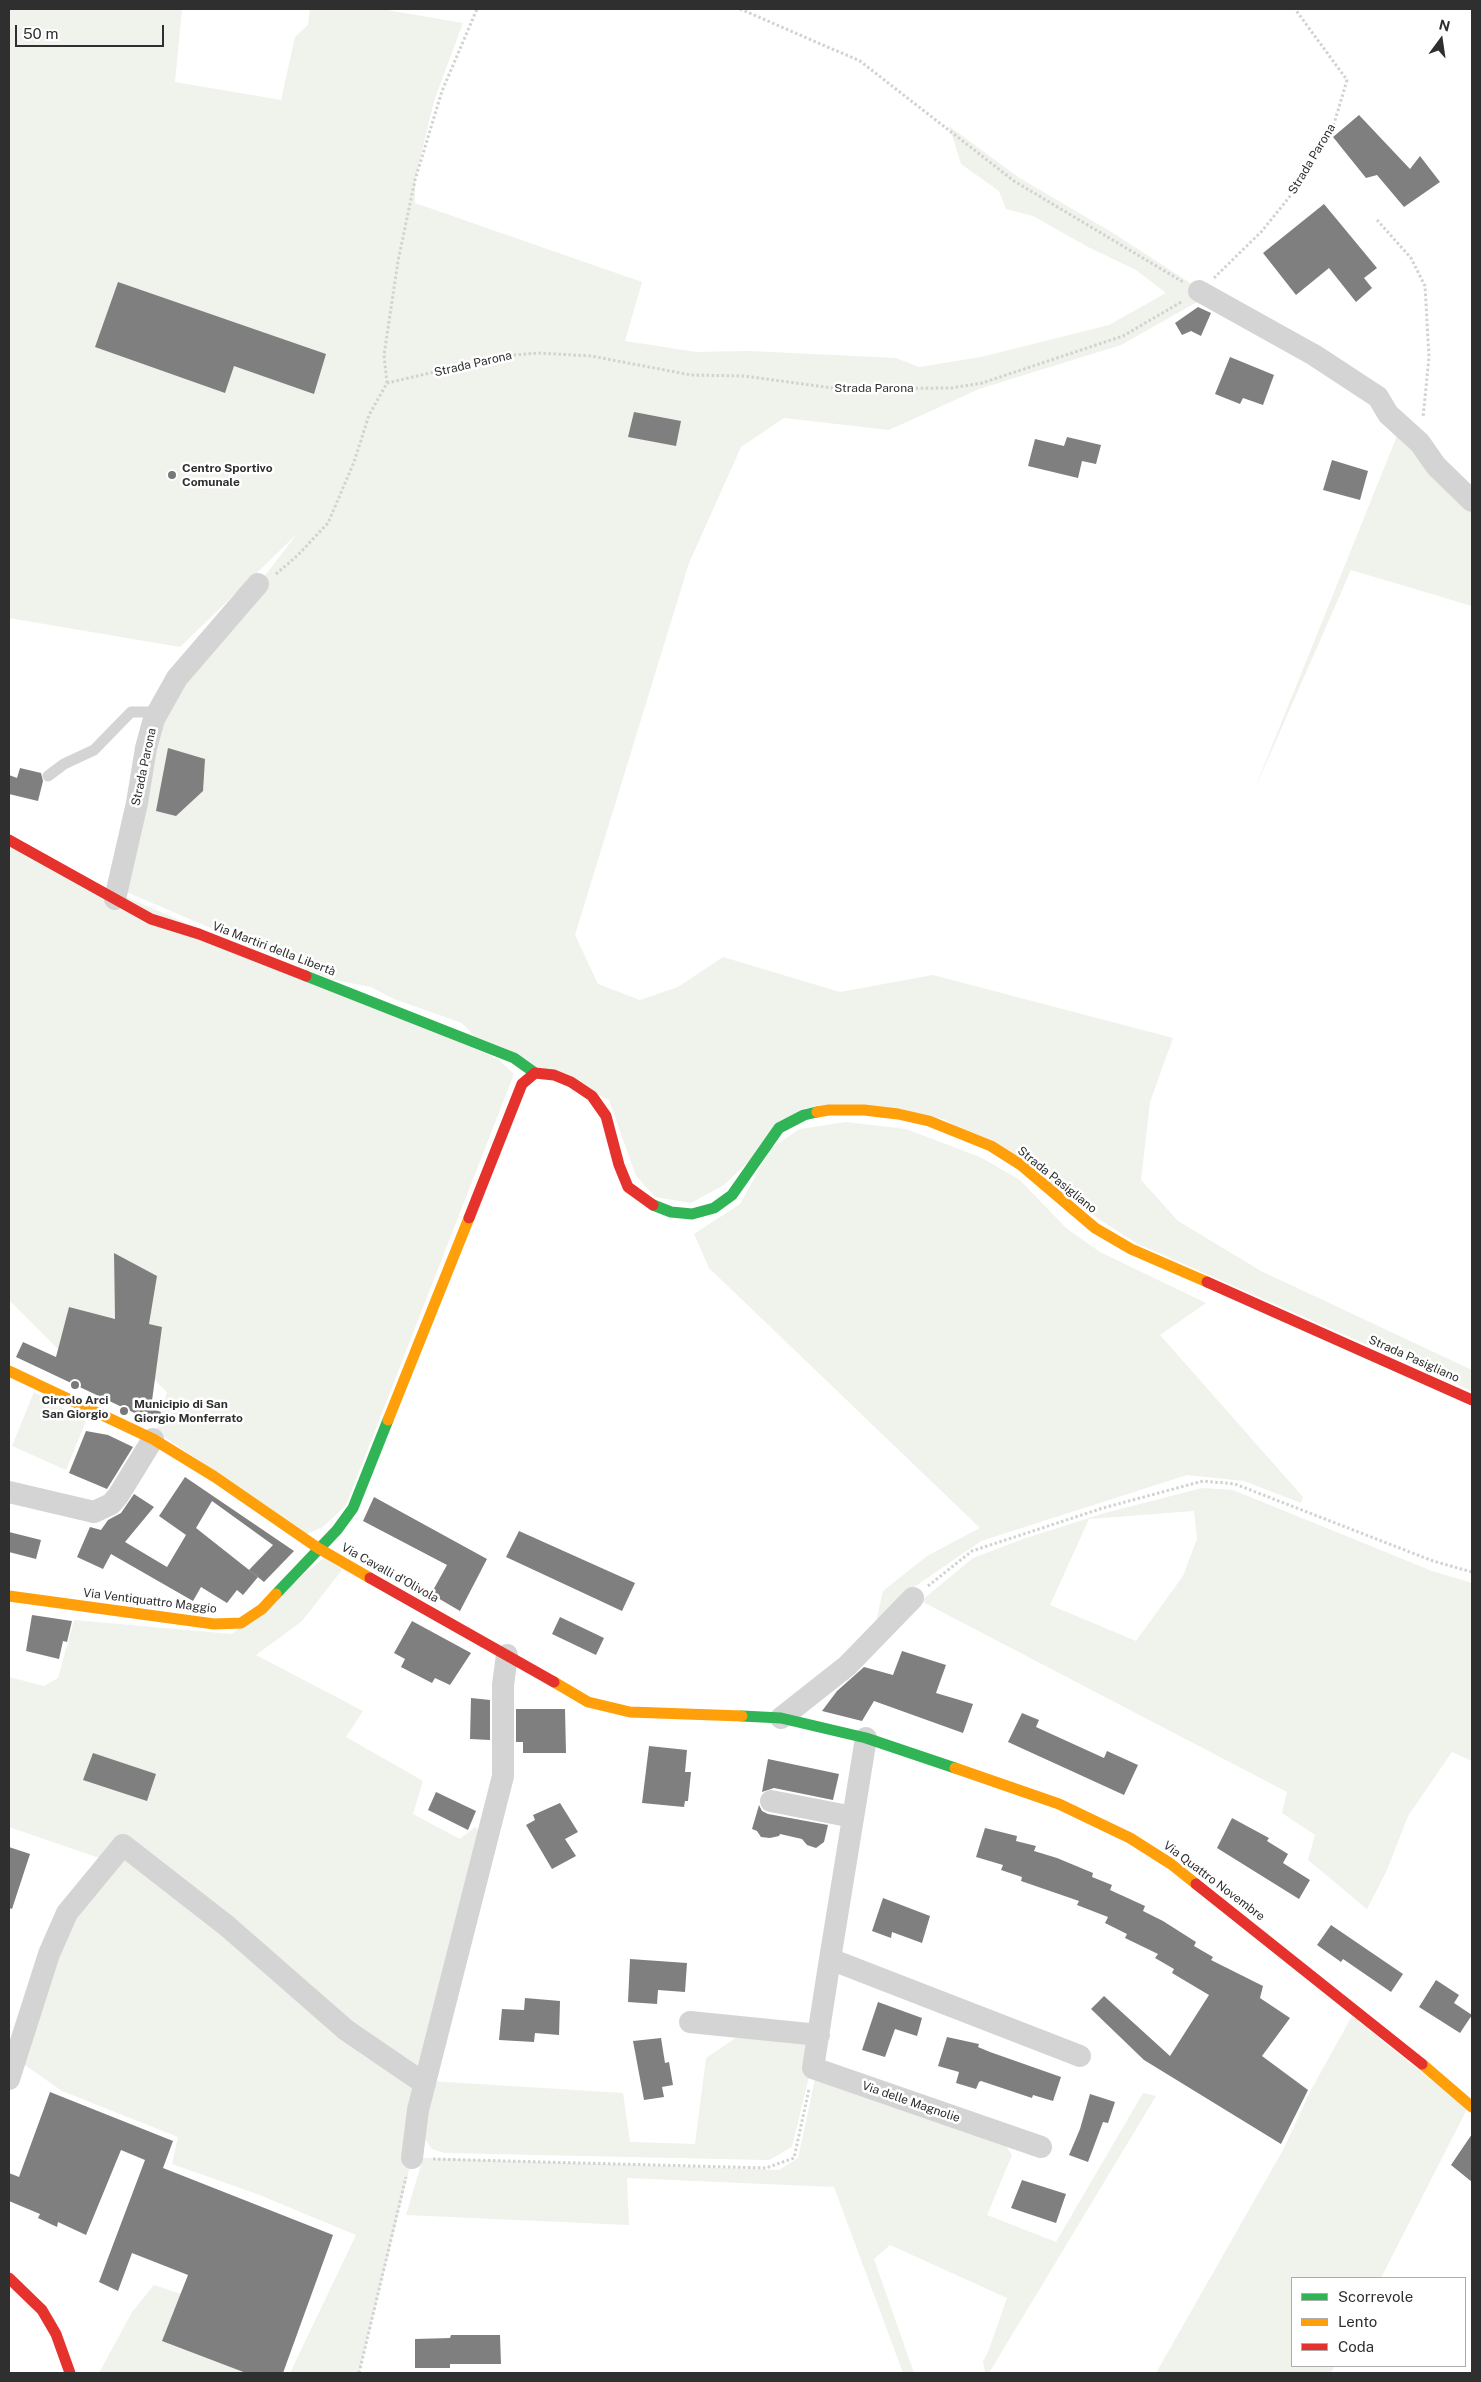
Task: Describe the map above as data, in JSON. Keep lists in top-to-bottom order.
{
  "streets": {
    "street": [
      "Strada Parona",
      "Via Martiri della Libertà",
      "Strada Pasigliano",
      "Via Cavalli d'Olivola",
      "Via Ventiquattro Maggio",
      "Via Quattro Novembre",
      "Via delle Magnolie"
    ]
  },
  "crossings": [
    ["Strada Parona", "Via Martiri della Libertà"],
    ["Via Martiri della Libertà", "Strada Pasigliano"],
    ["Via Martiri della Libertà", "Via Ventiquattro Maggio"],
    ["Strada Pasigliano", "Via Ventiquattro Maggio"],
    ["Via Cavalli d'Olivola", "Via Ventiquattro Maggio"],
    ["Via Cavalli d'Olivola", "Via Quattro Novembre"]
  ],
  "places": ["Centro Sportivo Comunale", "Circolo Arci San Giorgio", "Municipio di San Giorgio Monferrato"],
  "legend": ["Scorrevole", "Lento", "Coda"],
  "scale_bar": "50 m",
  "north": "top"
}
